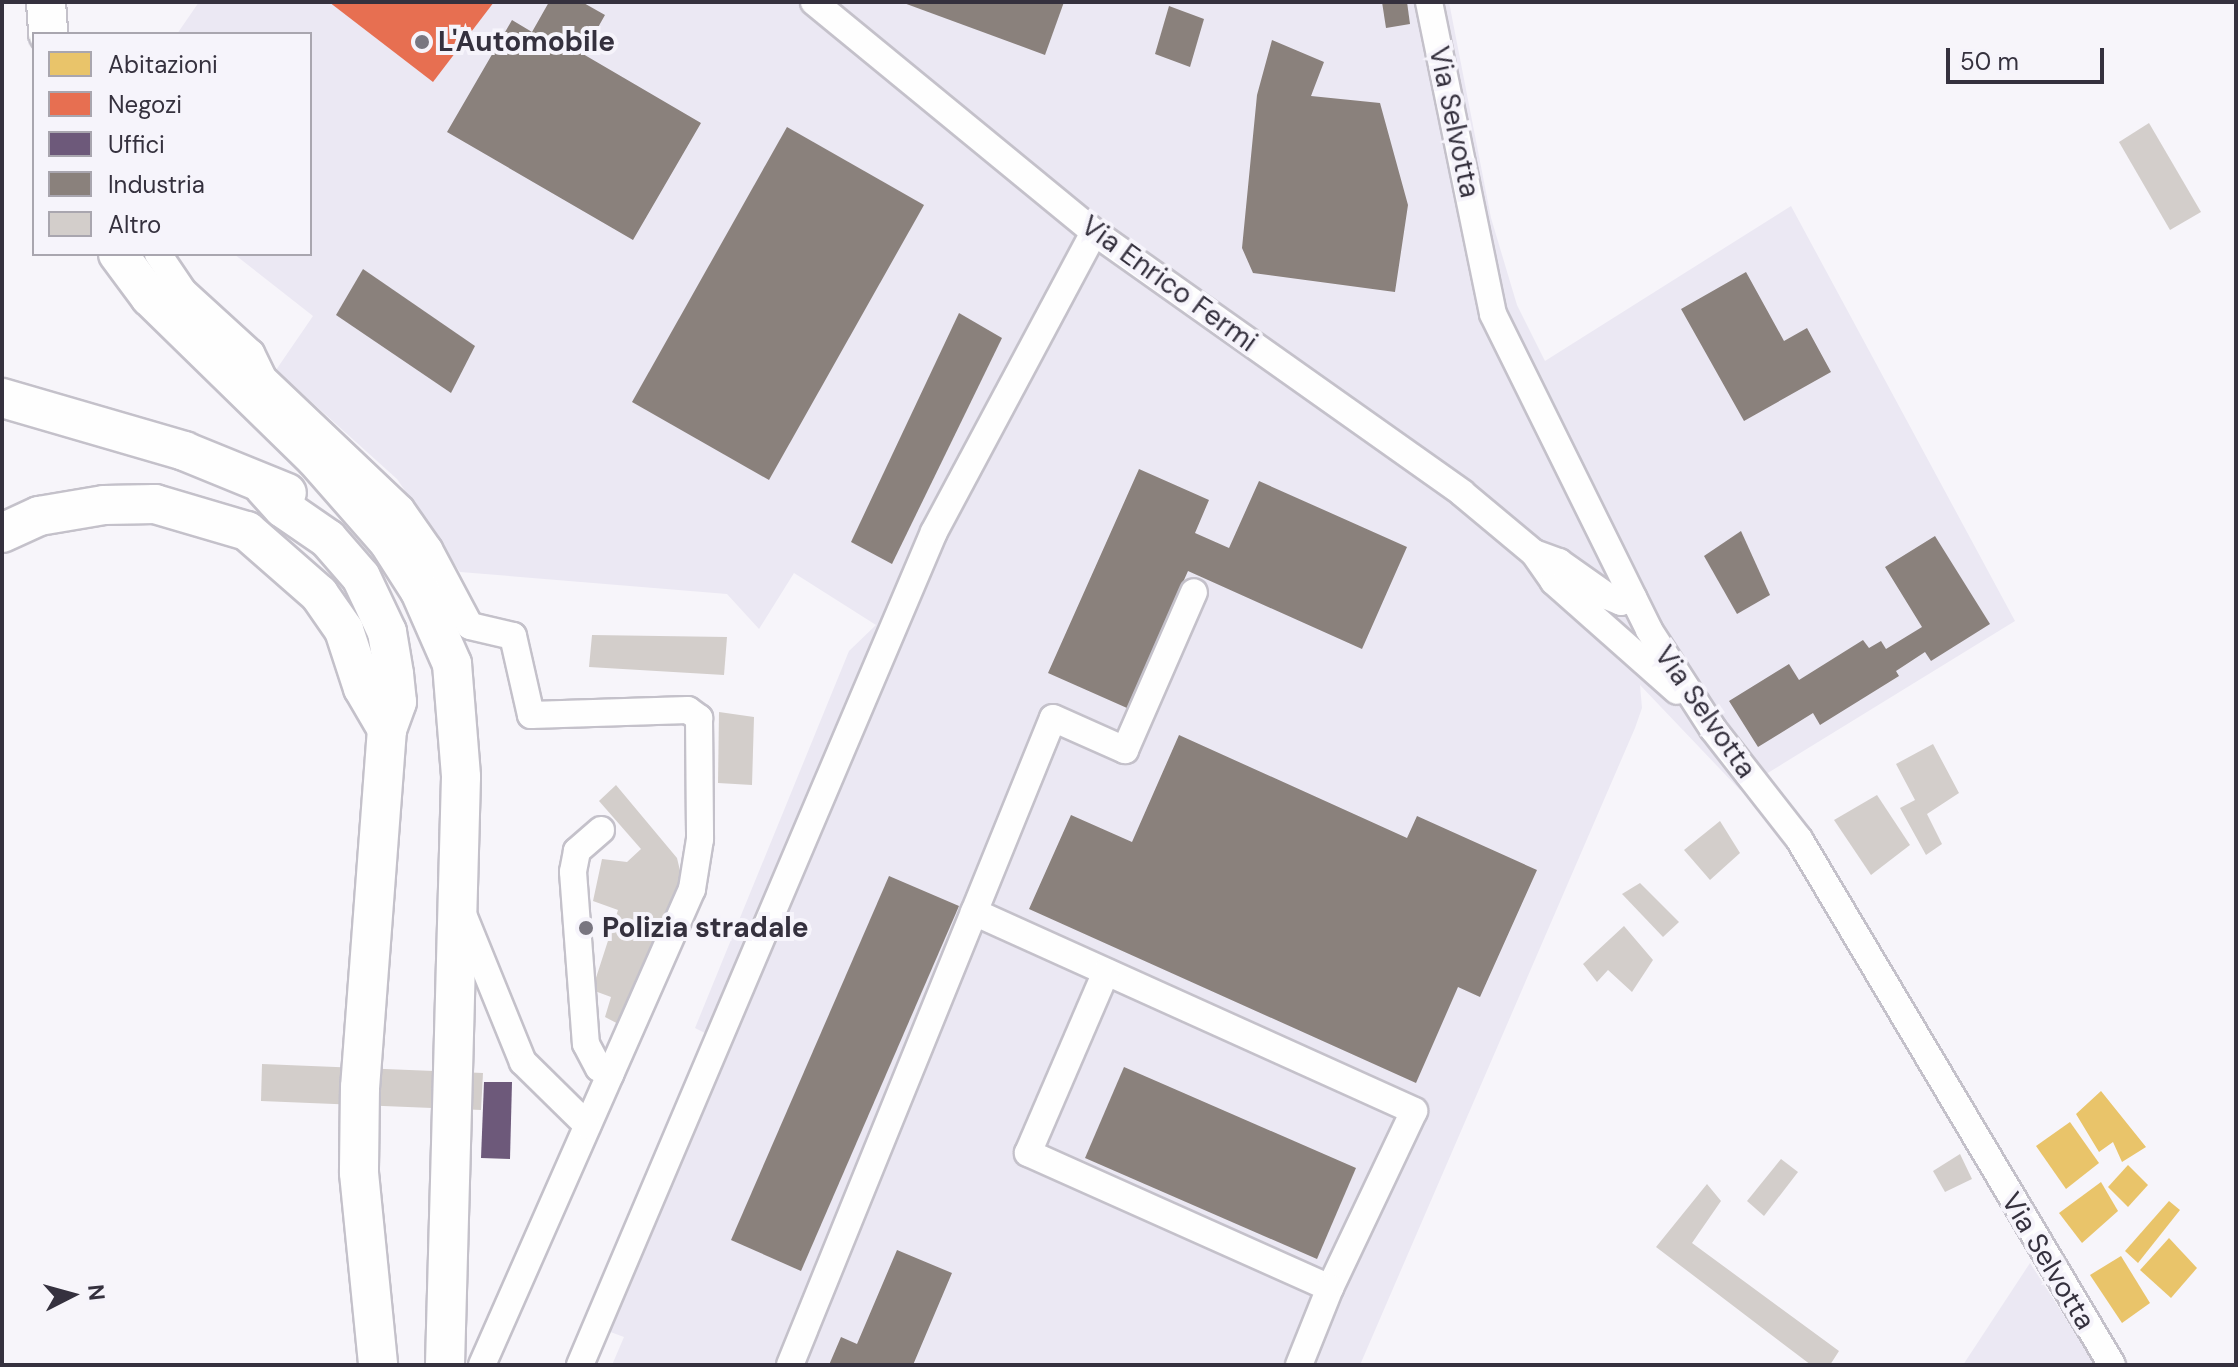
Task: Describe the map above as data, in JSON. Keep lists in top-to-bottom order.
{
  "streets": {
    "street": ["Via Selvotta", "Via Enrico Fermi"]
  },
  "crossings": [
    ["Via Selvotta", "Via Enrico Fermi"]
  ],
  "places": ["L'Automobile", "Polizia stradale"],
  "legend": [
    "Abitazioni",
    "Negozi",
    "Uffici",
    "Industria",
    "Altro"
  ],
  "scale_bar": "50 m",
  "north": "right"
}
